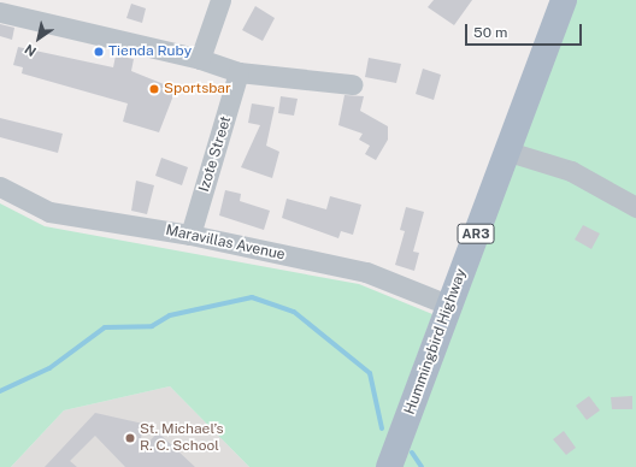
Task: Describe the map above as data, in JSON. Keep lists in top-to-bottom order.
{
  "streets": {
    "main road": ["AR3", "Hummingbird Highway"],
    "street": ["Izote Street", "Maravillas Avenue"]
  },
  "crossings": [
    ["Izote Street", "Maravillas Avenue"],
    ["Maravillas Avenue", "Hummingbird Highway"]
  ],
  "places": ["Tienda Ruby", "Sportsbar", "St. Michael’s R. C. School"],
  "scale_bar": "50 m",
  "north": "bottom left"
}
